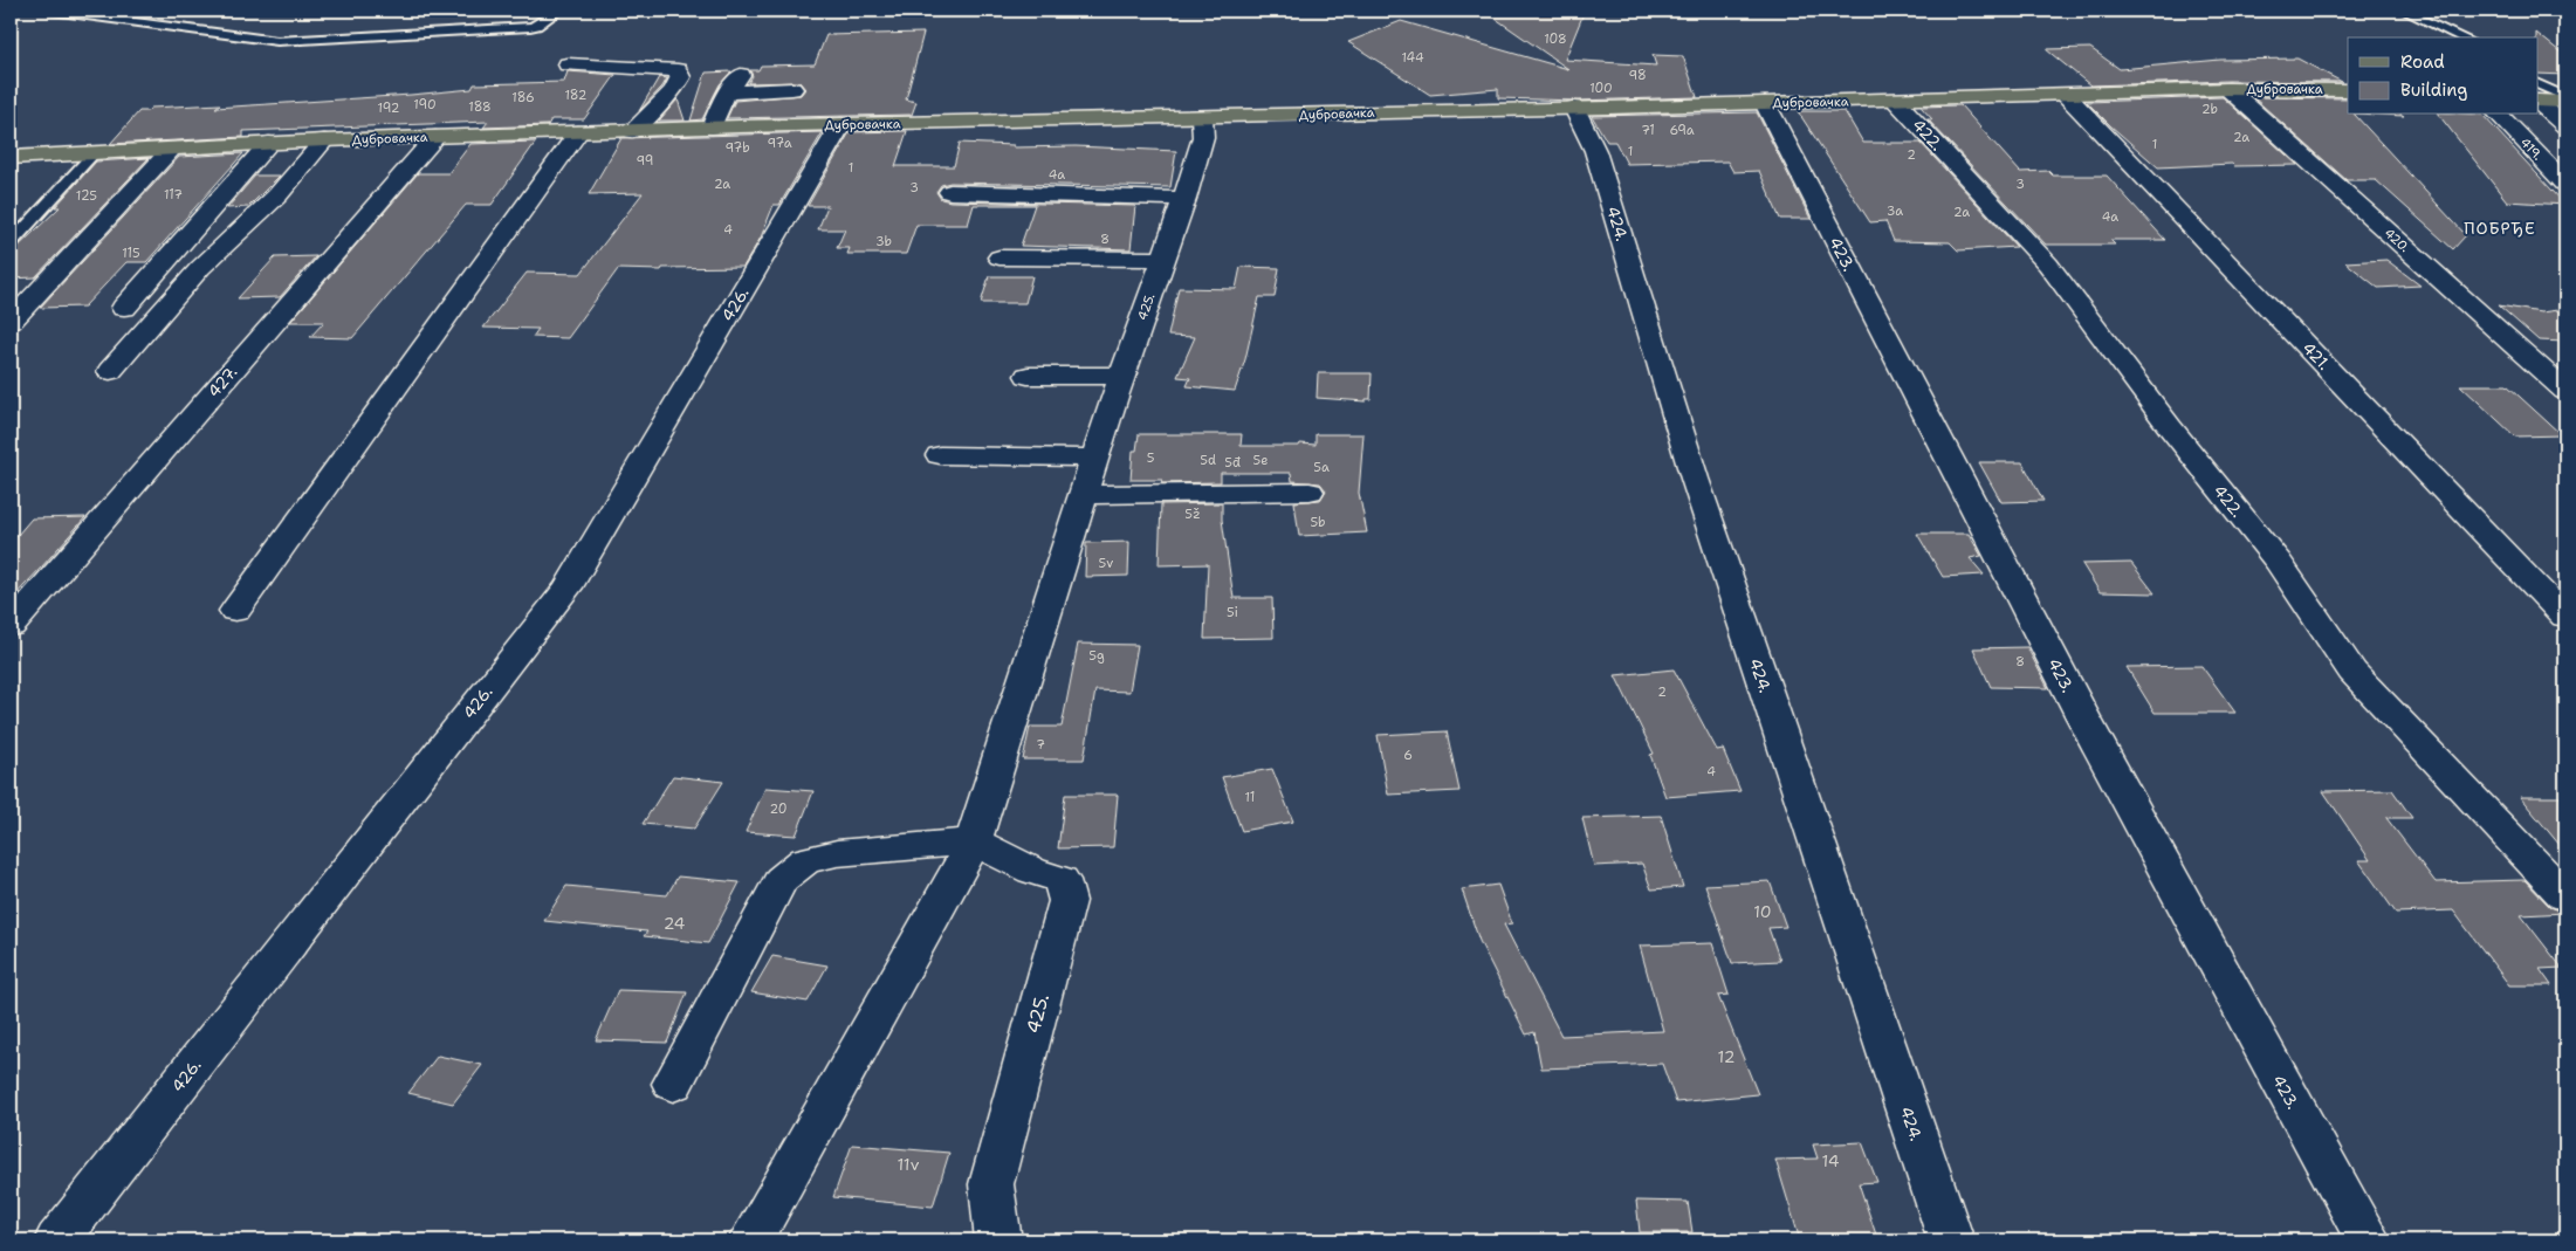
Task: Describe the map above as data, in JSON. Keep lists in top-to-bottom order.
{
  "streets": {
    "main road": ["Дубровачка"],
    "street": [
      "422.",
      "419.",
      "424.",
      "420.",
      "423.",
      "426.",
      "425.",
      "421.",
      "427."
    ]
  },
  "crossings": [
    ["Дубровачка", "422."],
    ["Дубровачка", "424."],
    ["Дубровачка", "420."],
    ["Дубровачка", "423."],
    ["Дубровачка", "426."],
    ["Дубровачка", "425."],
    ["Дубровачка", "421."],
    ["Дубровачка", "427."]
  ],
  "districts": ["ПОБРЂЕ"],
  "house_numbers": [
    "108",
    "144",
    "98",
    "100",
    "182",
    "186",
    "190",
    "188",
    "192",
    "2b",
    "71",
    "69a",
    "2a",
    "97a",
    "1",
    "97b",
    "1",
    "2",
    "99",
    "1",
    "4a",
    "2a",
    "3",
    "3",
    "117",
    "125",
    "3a",
    "2a",
    "4a",
    "4",
    "8",
    "3b",
    "115",
    "5",
    "5d",
    "5e",
    "5đ",
    "5a",
    "5ž",
    "5b",
    "5v",
    "5i",
    "5g",
    "8",
    "2",
    "7",
    "6",
    "4",
    "11",
    "20",
    "10",
    "24",
    "12",
    "14",
    "11v"
  ],
  "legend": ["Road", "Building"]
}
